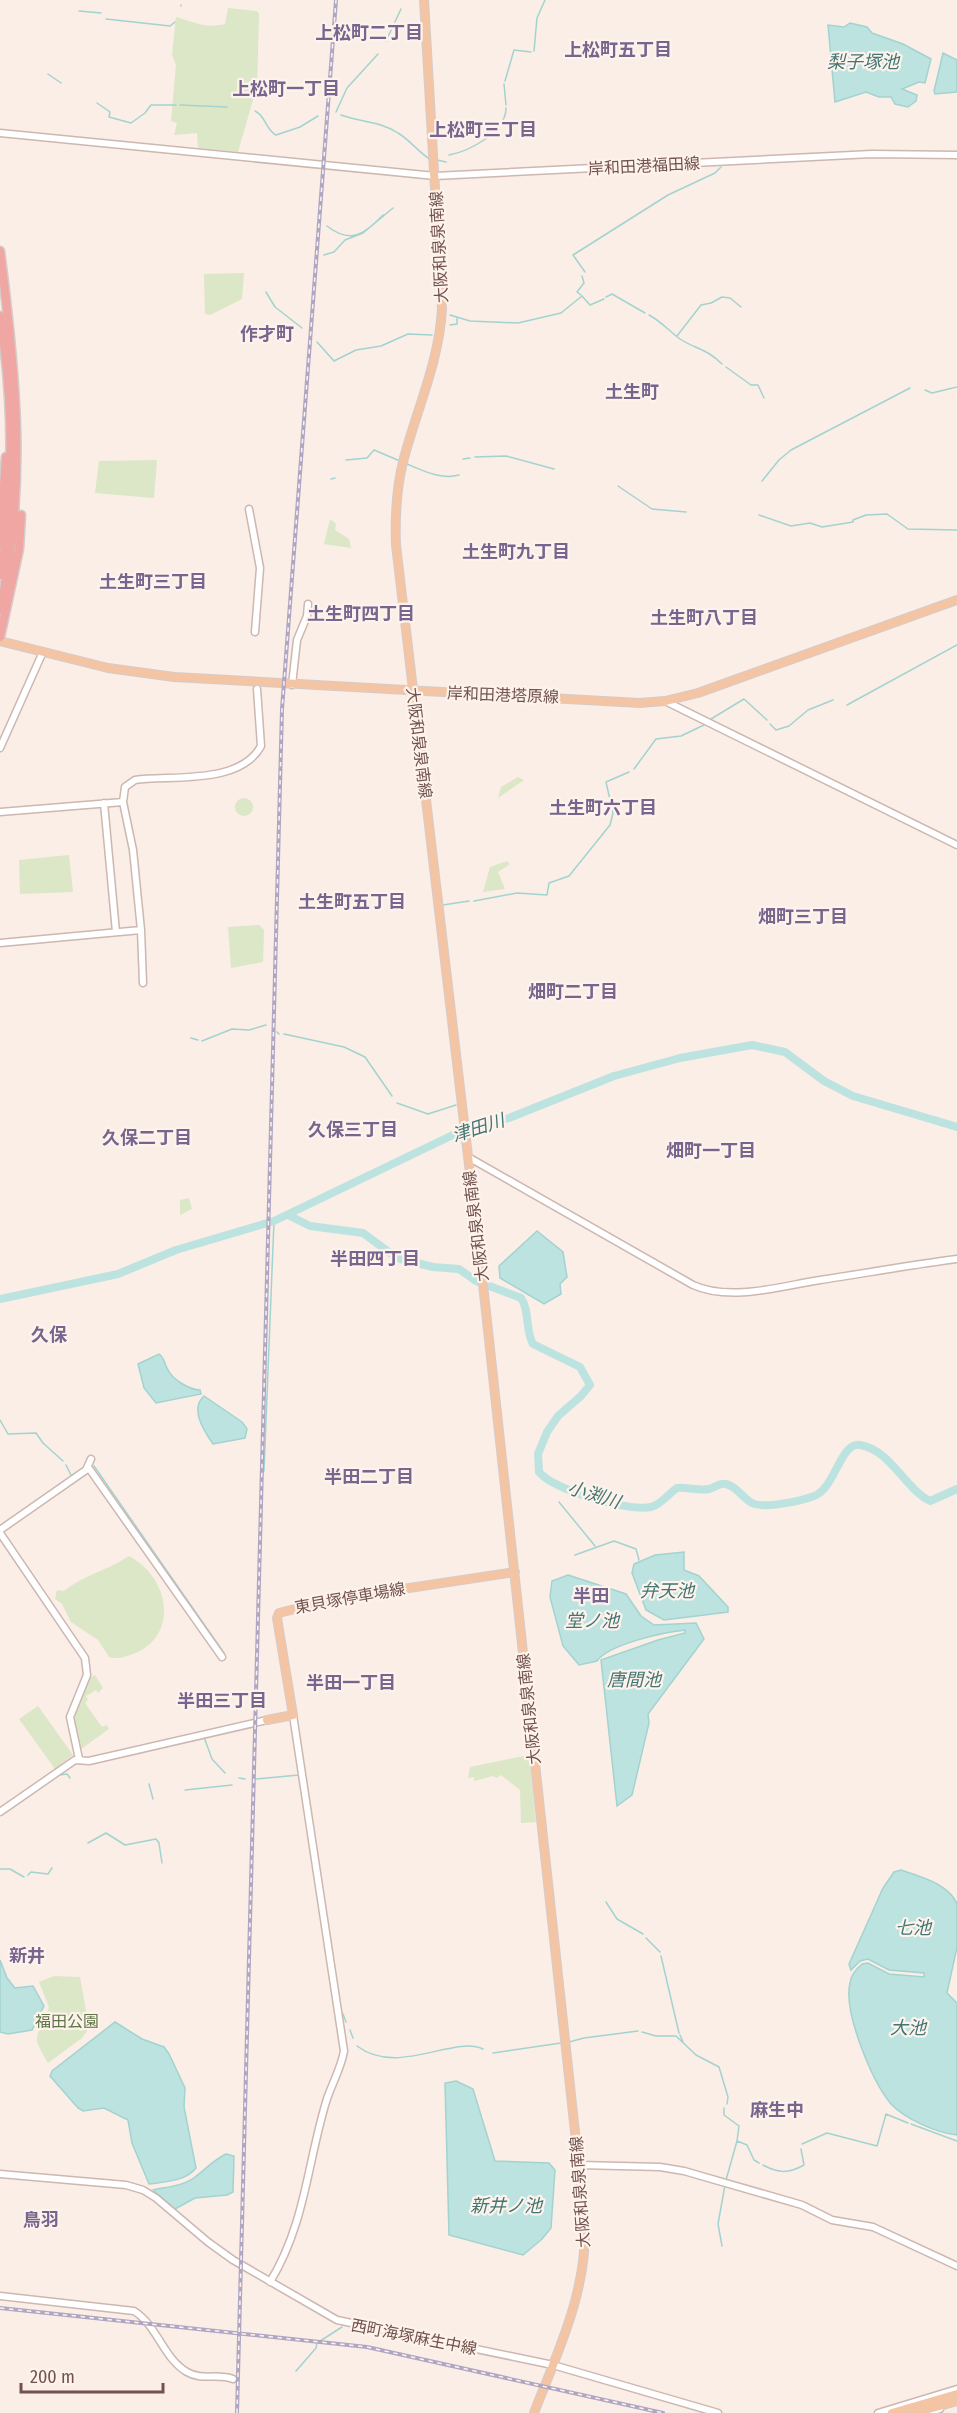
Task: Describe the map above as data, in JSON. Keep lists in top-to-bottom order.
{
  "streets": {
    "main road": ["大阪和泉泉南線", "岸和田港塔原線", "東貝塚停車場線"],
    "street": ["岸和田港福田線", "西町海塚麻生中線"]
  },
  "crossings": [
    ["岸和田港福田線", "大阪和泉泉南線"],
    ["大阪和泉泉南線", "岸和田港塔原線"],
    ["大阪和泉泉南線", "東貝塚停車場線"],
    ["大阪和泉泉南線", "西町海塚麻生中線"]
  ],
  "districts": [
    "上松町二丁目",
    "上松町五丁目",
    "上松町一丁目",
    "上松町三丁目",
    "作才町",
    "土生町",
    "土生町九丁目",
    "土生町三丁目",
    "土生町四丁目",
    "土生町八丁目",
    "土生町六丁目",
    "土生町五丁目",
    "畑町三丁目",
    "畑町二丁目",
    "久保三丁目",
    "久保二丁目",
    "畑町一丁目",
    "半田四丁目",
    "久保",
    "半田二丁目",
    "半田",
    "半田一丁目",
    "半田三丁目",
    "新井",
    "麻生中",
    "鳥羽"
  ],
  "water": [
    "梨子塚池",
    "津田川",
    "小渕川",
    "弁天池",
    "堂ノ池",
    "唐間池",
    "七池",
    "大池",
    "新井ノ池"
  ],
  "parks": ["福田公園"],
  "scale_bar": "200 m"
}
